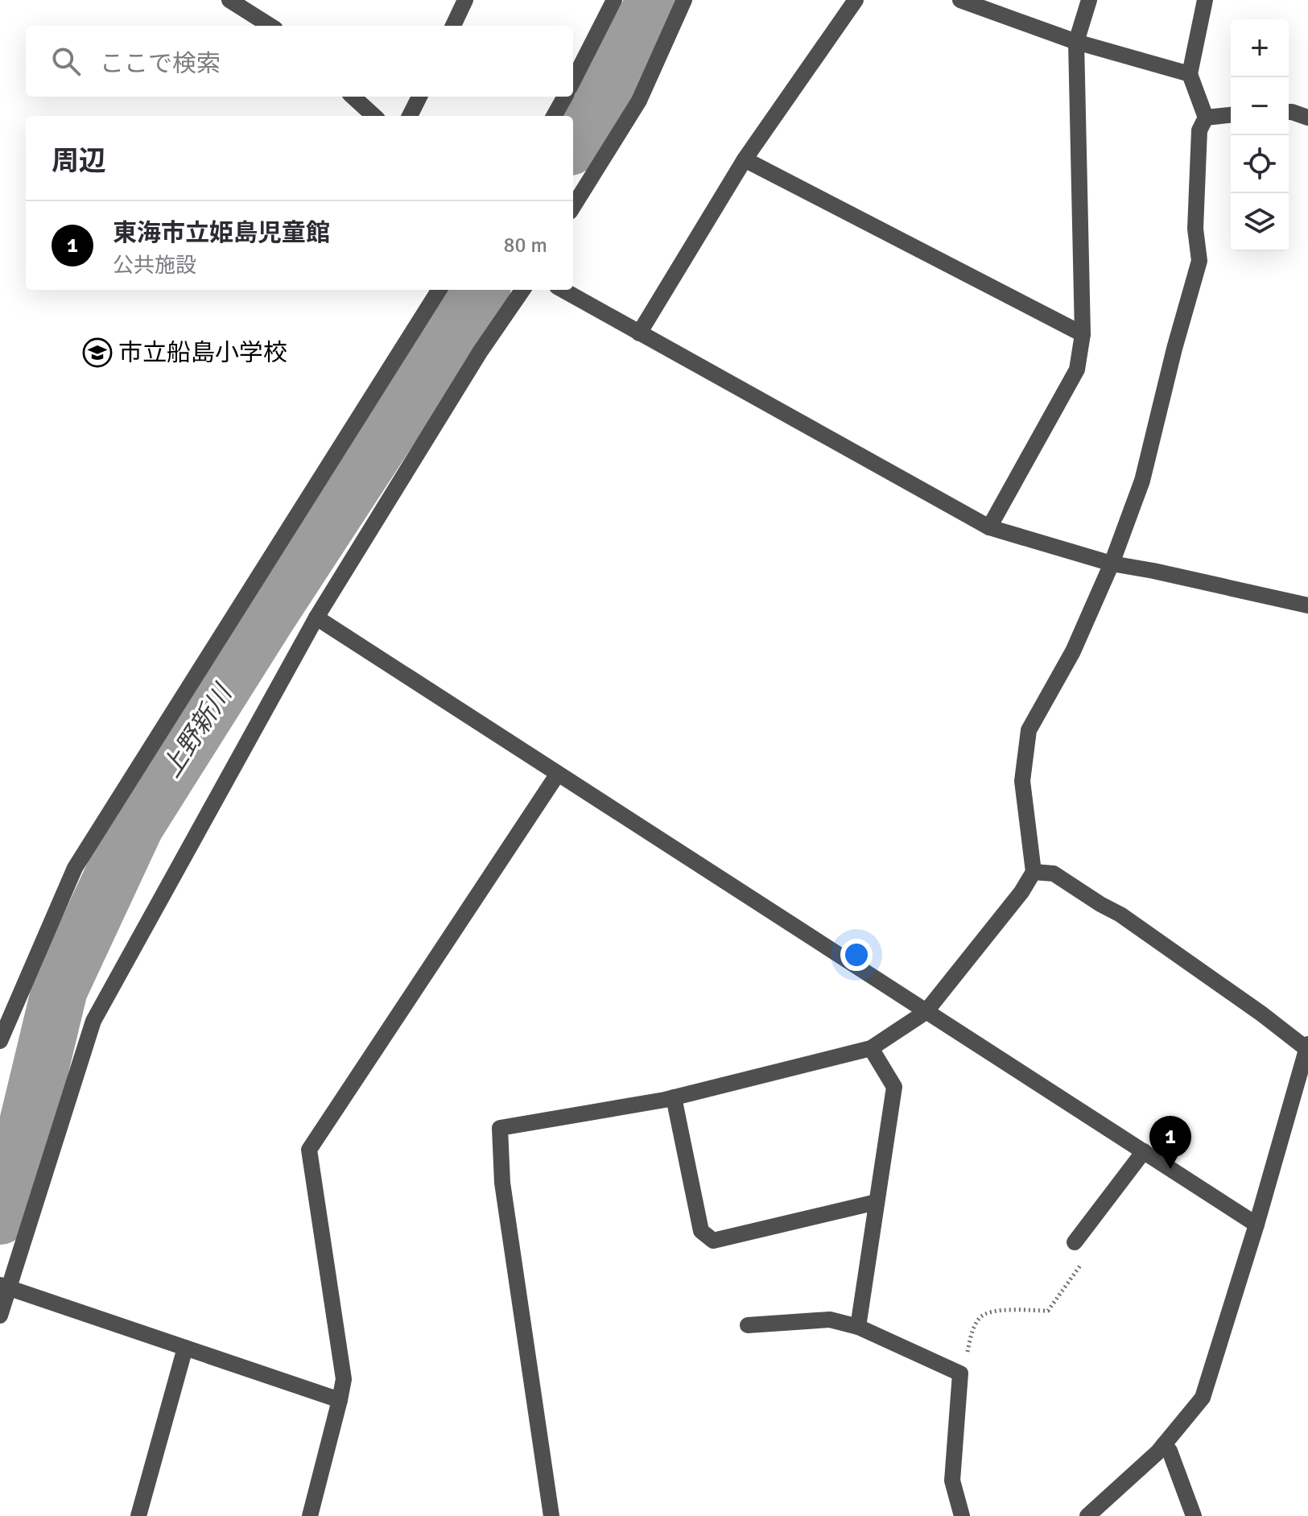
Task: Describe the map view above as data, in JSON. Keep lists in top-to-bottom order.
{
  "water": ["上野新川"],
  "places": {
    "school or university": ["市立船島小学校"]
  },
  "page": {
    "map_buttons": ["+", "−"],
    "search": "ここで検索",
    "heading": "周辺",
    "list": [
      {
        "mark": "1",
        "name": "東海市立姫島児童館",
        "note": "公共施設",
        "value": "80 m"
      }
    ],
    "pins": "1"
  }
}
